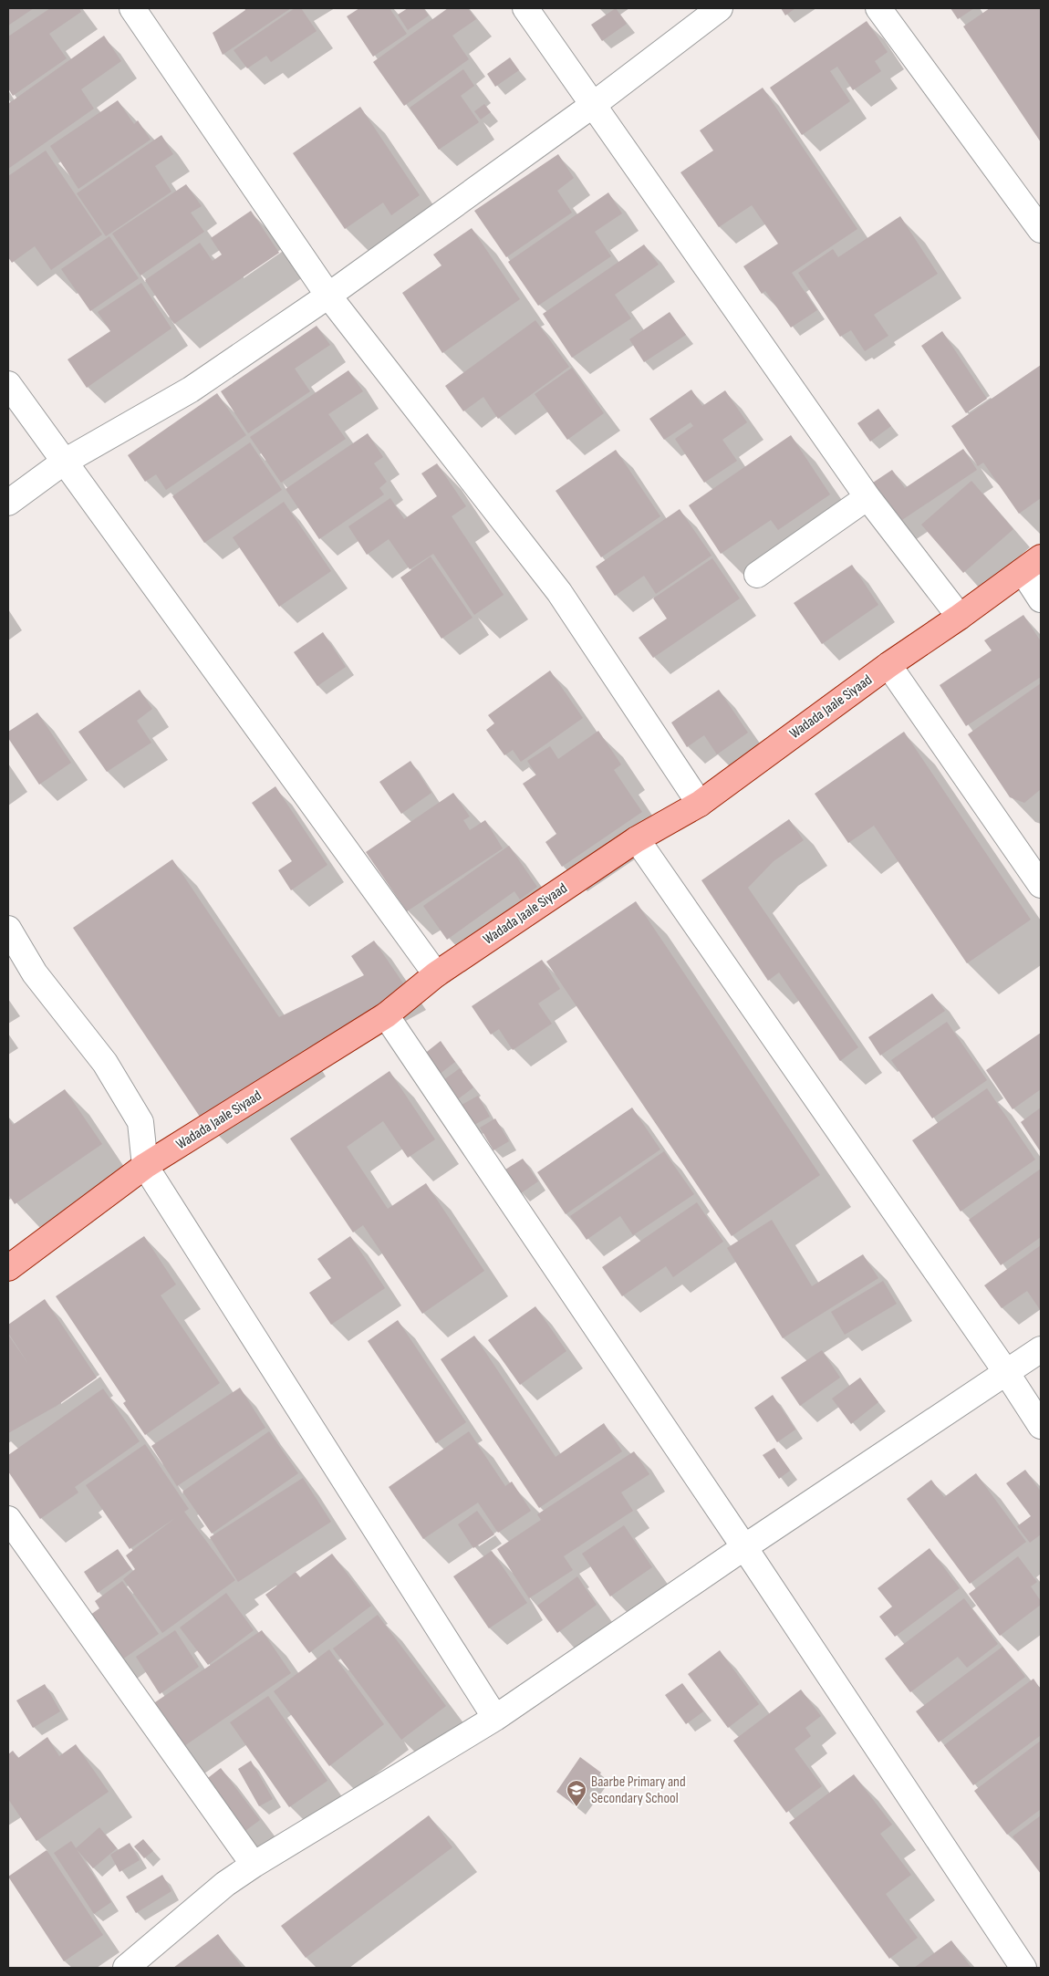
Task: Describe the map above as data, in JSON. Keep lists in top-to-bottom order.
{
  "streets": {
    "main road": ["Wadada Jaale Siyaad"]
  },
  "places": {
    "school or university": ["Baarbe Primary and Secondary School"]
  }
}
